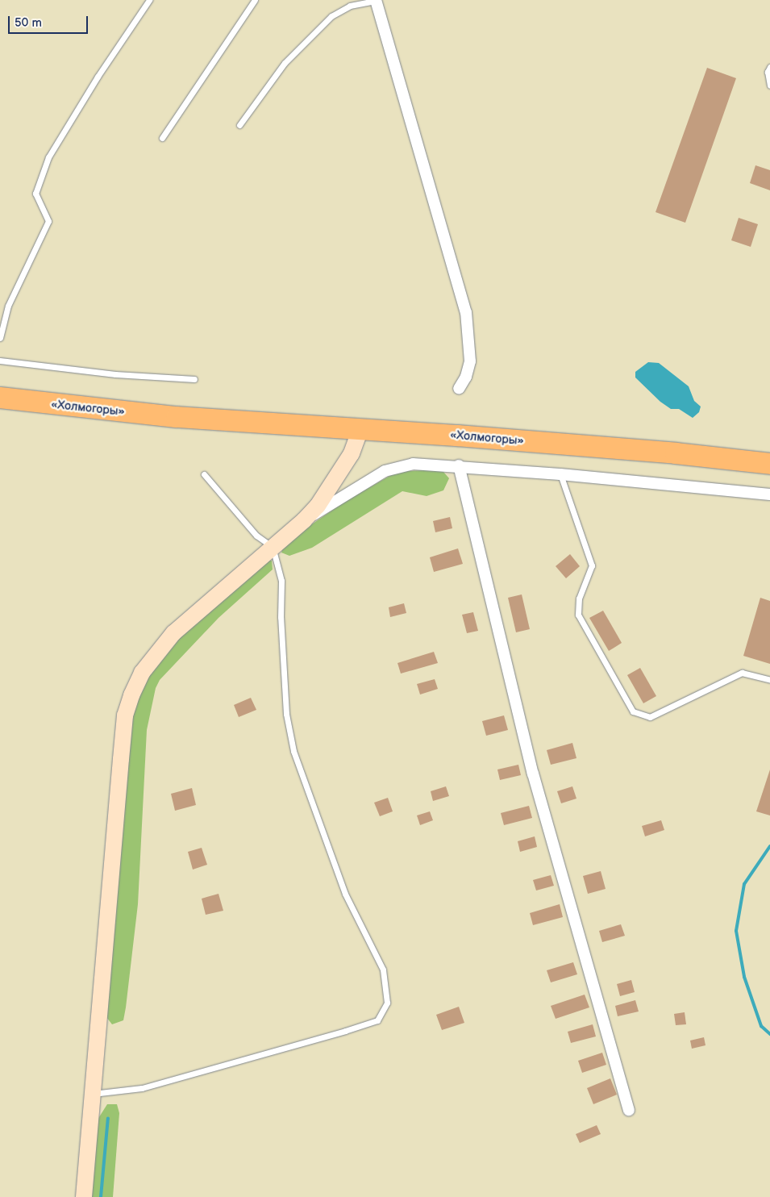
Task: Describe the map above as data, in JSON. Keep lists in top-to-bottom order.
{
  "streets": {
    "highway": ["«Холмогоры»"]
  },
  "scale_bar": "50 m"
}
